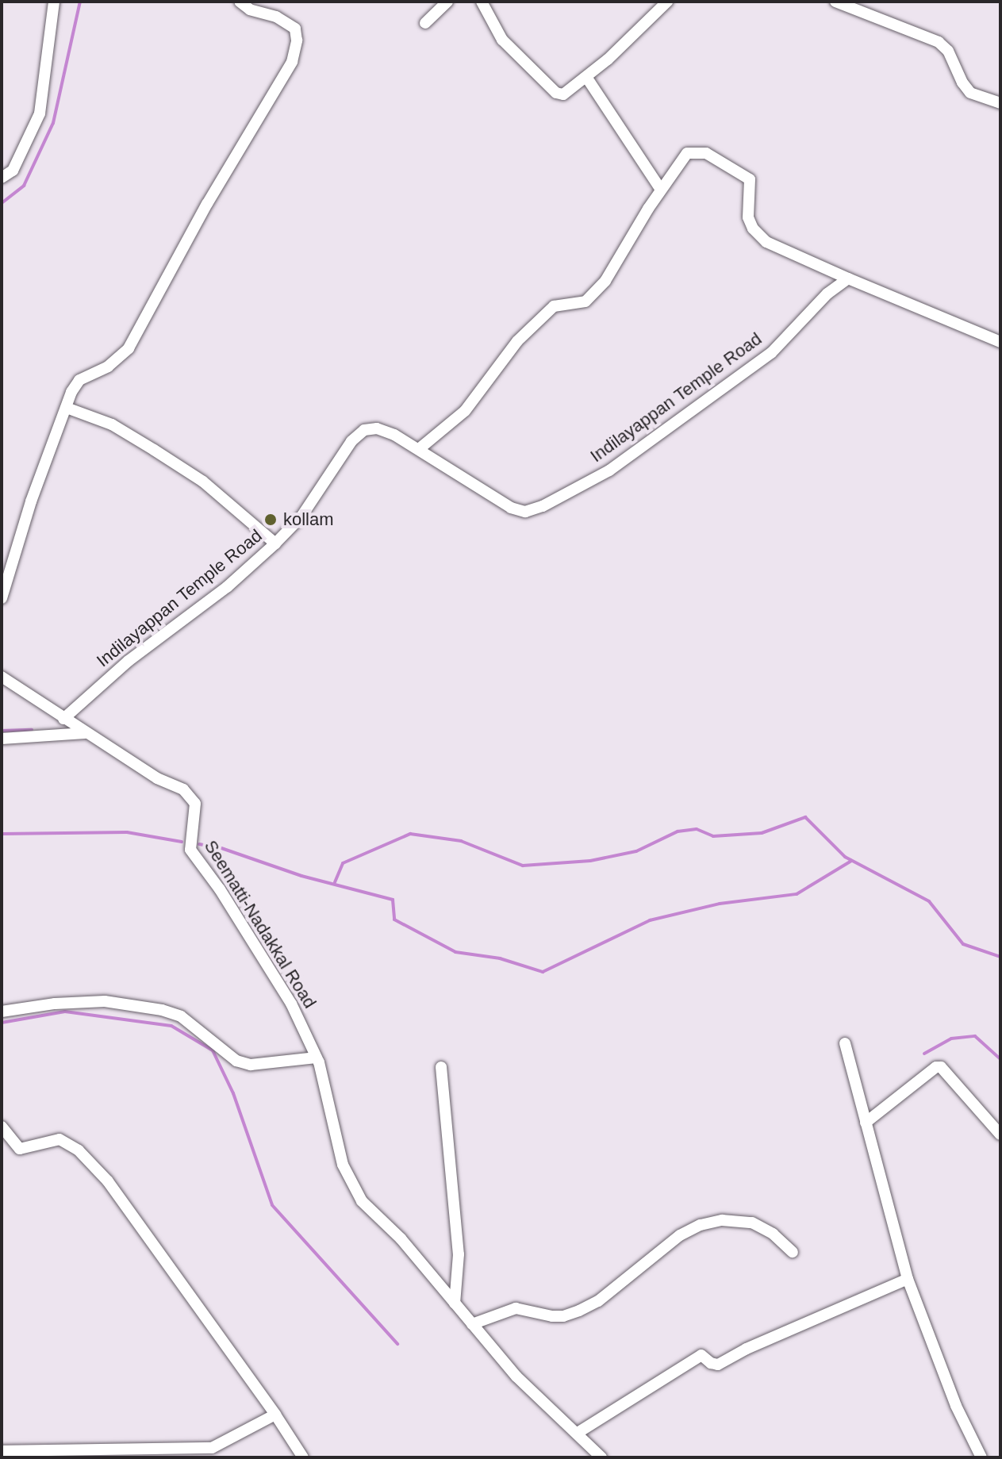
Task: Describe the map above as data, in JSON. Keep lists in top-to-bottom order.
{
  "streets": {
    "street": ["Indilayappan Temple Road", "Seematti-Nadakkal Road"]
  },
  "crossings": [
    ["Indilayappan Temple Road", "Seematti-Nadakkal Road"]
  ],
  "places": ["kollam"]
}
